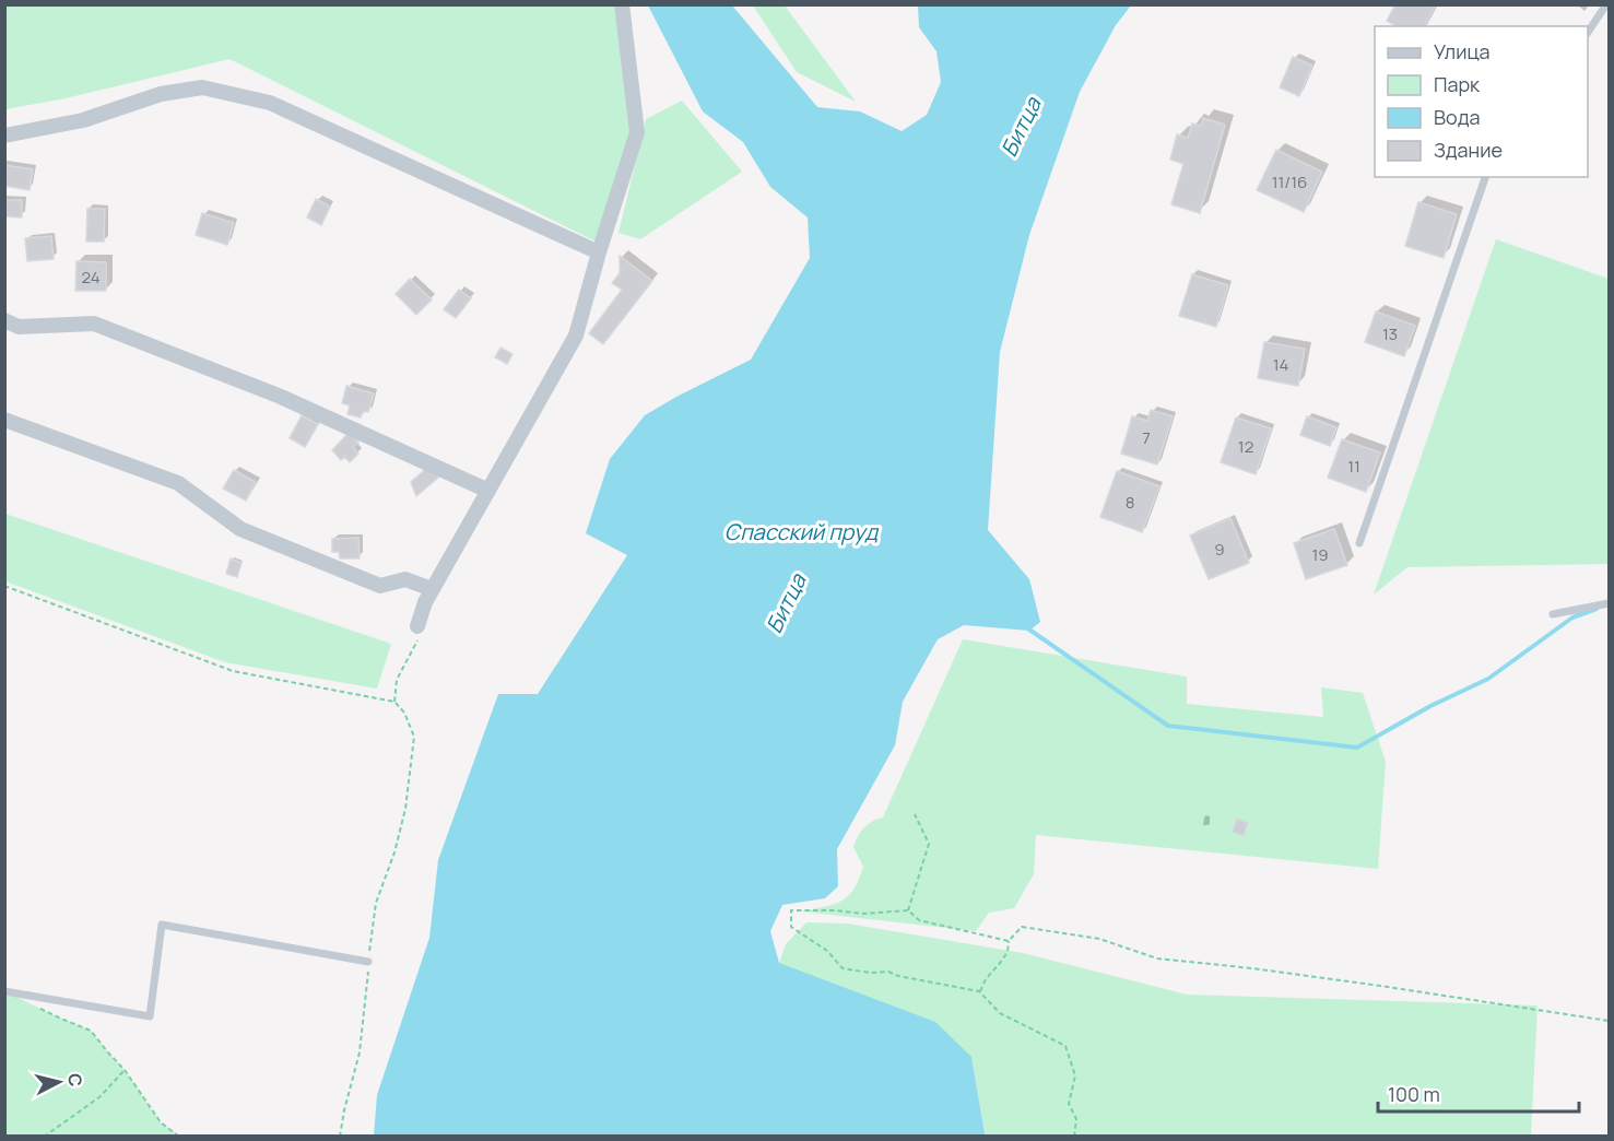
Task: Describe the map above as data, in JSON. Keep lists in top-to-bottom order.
{
  "water": ["Битца", "Спасский пруд"],
  "house_numbers": [
    "11/16",
    "24",
    "13",
    "14",
    "7",
    "12",
    "11",
    "8",
    "9",
    "19"
  ],
  "legend": [
    "Улица",
    "Парк",
    "Вода",
    "Здание"
  ],
  "scale_bar": "100 m",
  "north": "right"
}
